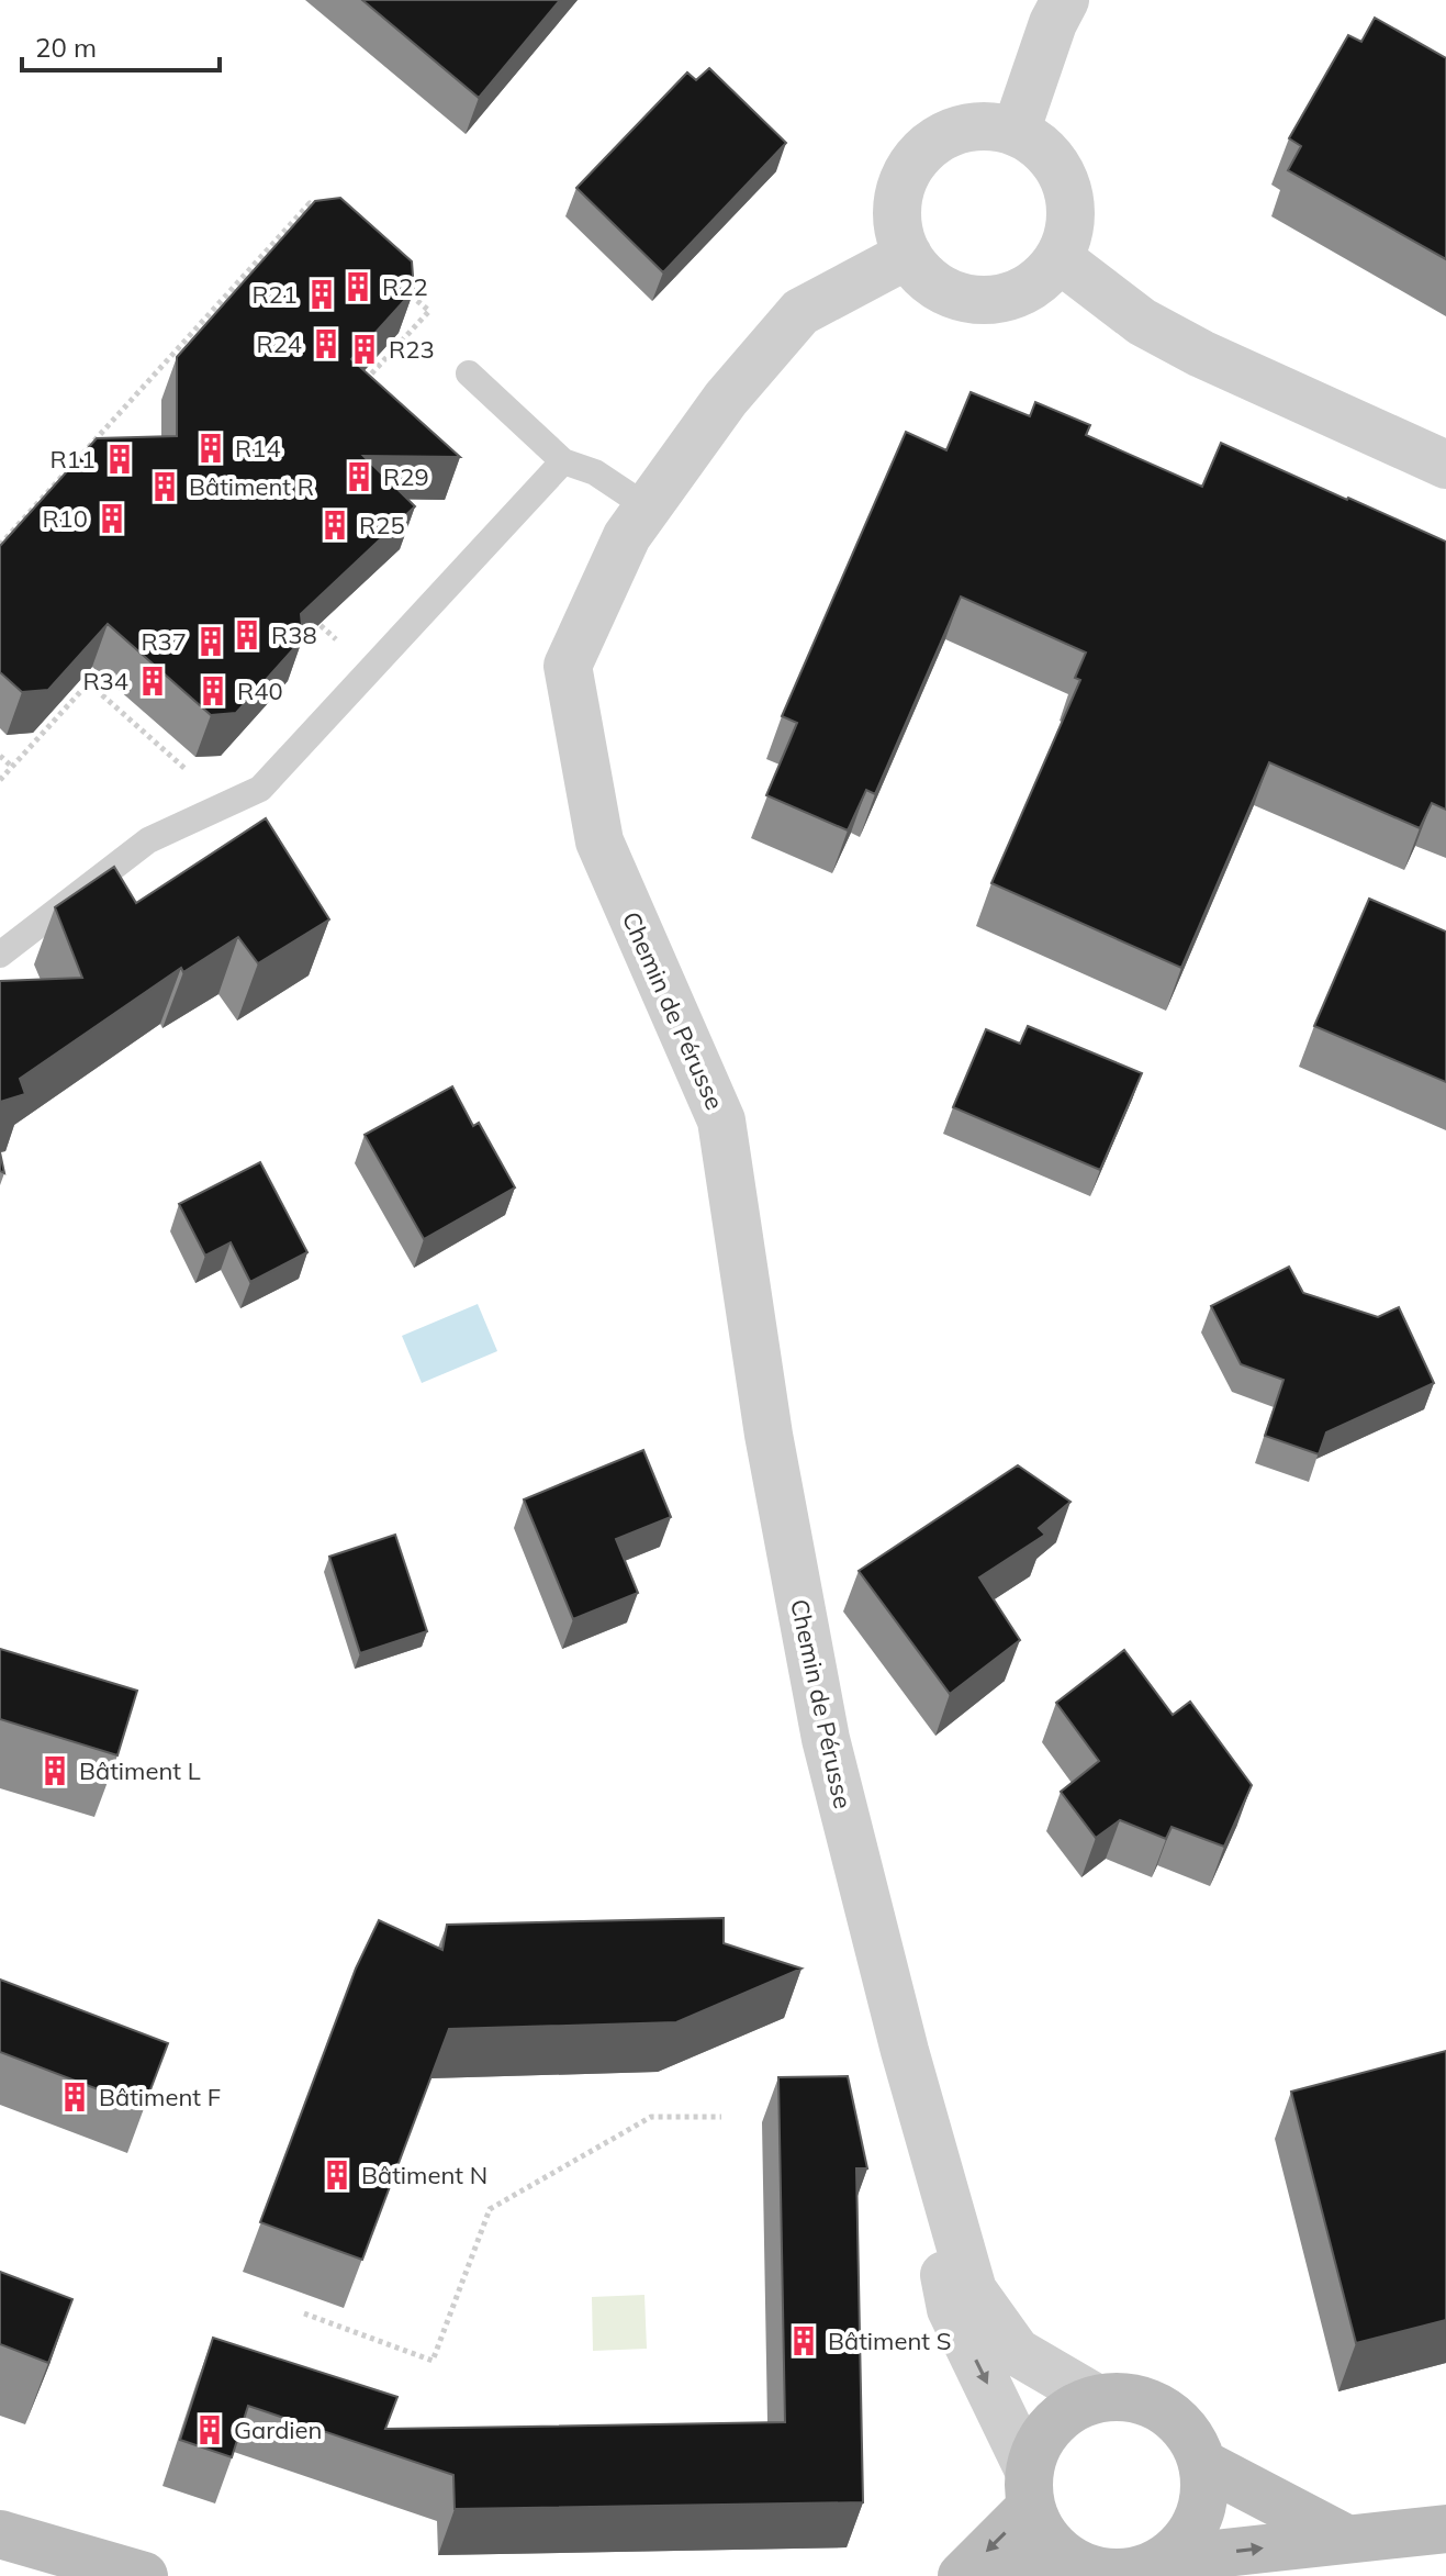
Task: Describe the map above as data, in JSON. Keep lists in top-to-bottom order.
{
  "streets": {
    "street": ["Chemin de Pérusse"]
  },
  "places": {
    "building": [
      "R22",
      "R21",
      "R24",
      "R23",
      "R14",
      "R11",
      "R29",
      "Bâtiment R",
      "R10",
      "R25",
      "R38",
      "R37",
      "R34",
      "R40",
      "Bâtiment L",
      "Bâtiment F",
      "Bâtiment N",
      "Bâtiment S",
      "Gardien"
    ]
  },
  "scale_bar": "20 m"
}
